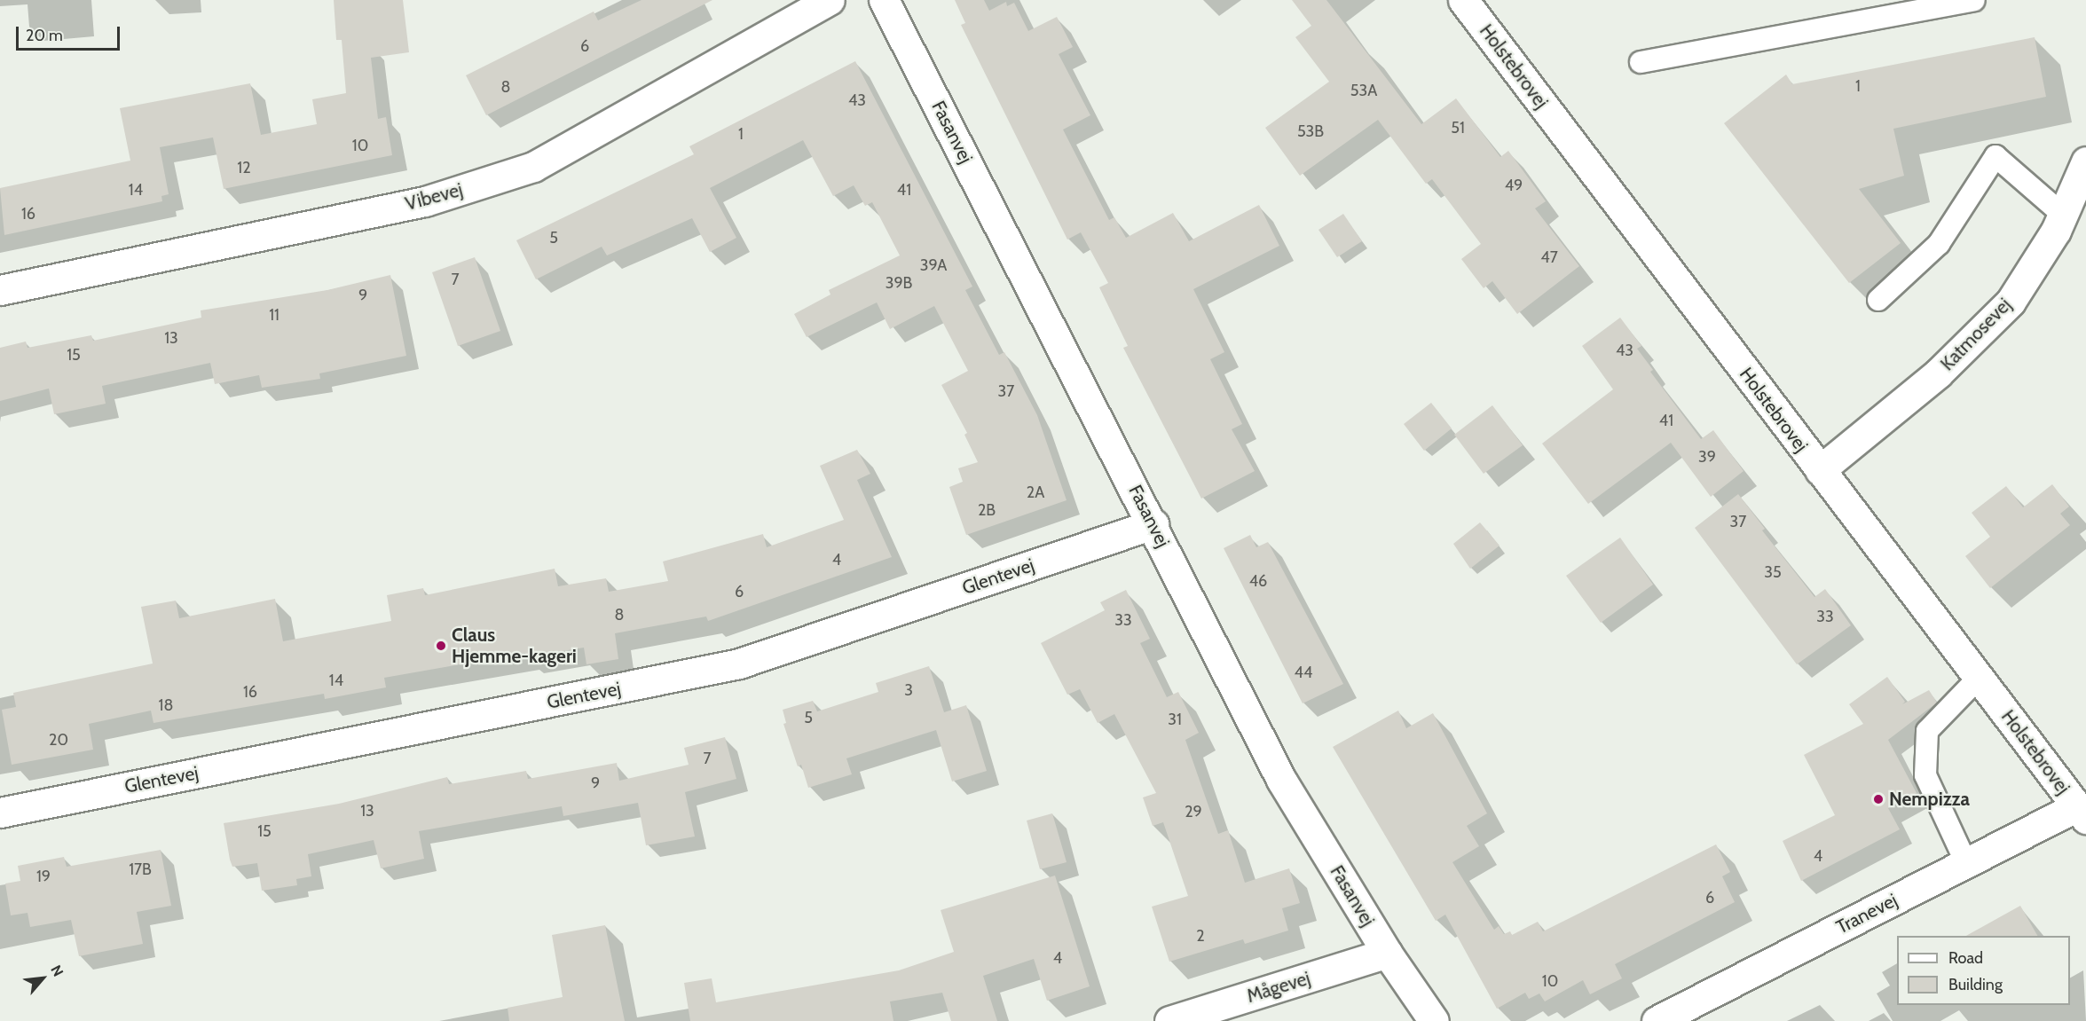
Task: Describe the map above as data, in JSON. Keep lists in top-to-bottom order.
{
  "streets": {
    "street": [
      "Holstebrovej",
      "Fasanvej",
      "Vibevej",
      "Katmosevej",
      "Glentevej",
      "Tranevej",
      "Mågevej"
    ]
  },
  "crossings": [
    ["Holstebrovej", "Katmosevej"],
    ["Holstebrovej", "Tranevej"],
    ["Fasanvej", "Glentevej"],
    ["Fasanvej", "Mågevej"]
  ],
  "places": ["Claus Hjemme-kageri", "Nempizza"],
  "house_numbers": [
    "6",
    "1",
    "8",
    "53A",
    "43",
    "51",
    "53B",
    "1",
    "10",
    "12",
    "49",
    "14",
    "41",
    "16",
    "5",
    "47",
    "39A",
    "7",
    "39B",
    "9",
    "11",
    "13",
    "43",
    "15",
    "37",
    "41",
    "39",
    "2A",
    "2B",
    "37",
    "4",
    "35",
    "46",
    "6",
    "8",
    "33",
    "33",
    "44",
    "14",
    "3",
    "16",
    "18",
    "5",
    "31",
    "20",
    "7",
    "9",
    "13",
    "29",
    "15",
    "4",
    "17B",
    "19",
    "6",
    "2",
    "4",
    "10"
  ],
  "legend": ["Road", "Building"],
  "scale_bar": "20 m",
  "north": "top right"
}
